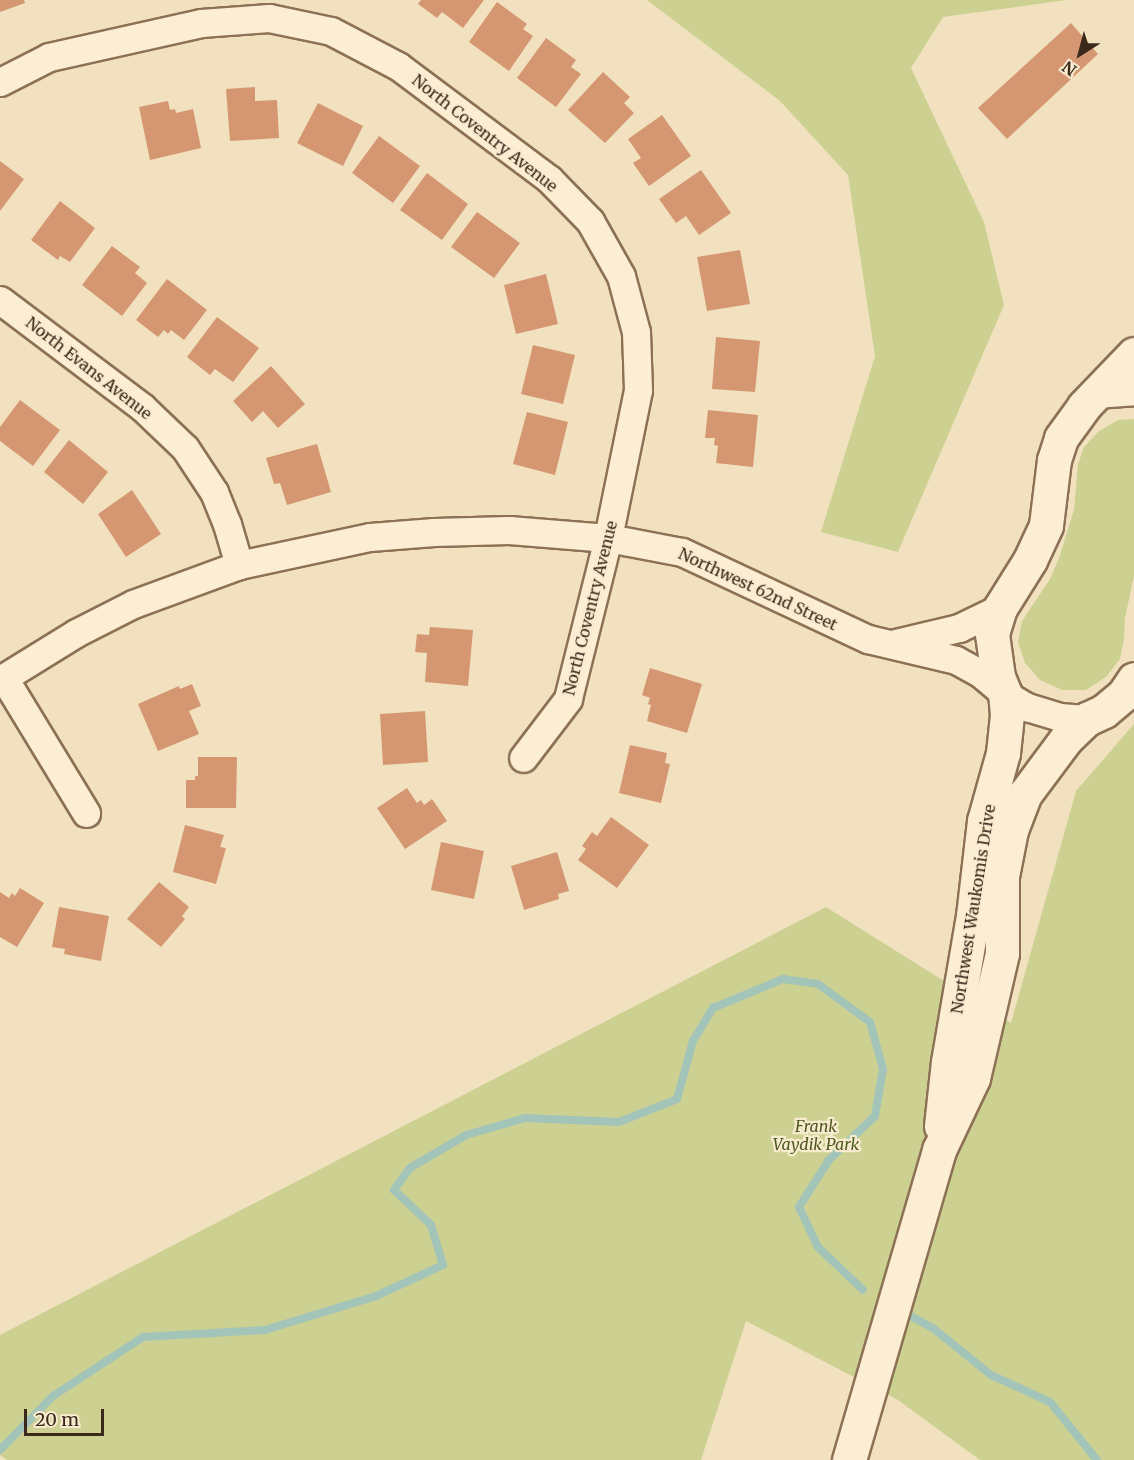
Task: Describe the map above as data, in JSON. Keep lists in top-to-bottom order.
{
  "streets": {
    "main road": ["Northwest Waukomis Drive"],
    "street": ["North Coventry Avenue", "North Evans Avenue", "Northwest 62nd Street"]
  },
  "crossings": [
    ["North Coventry Avenue", "Northwest 62nd Street"],
    ["North Evans Avenue", "Northwest 62nd Street"],
    ["Northwest 62nd Street", "Northwest Waukomis Drive"]
  ],
  "parks": ["Frank Vaydik Park"],
  "scale_bar": "20 m",
  "north": "bottom left"
}
